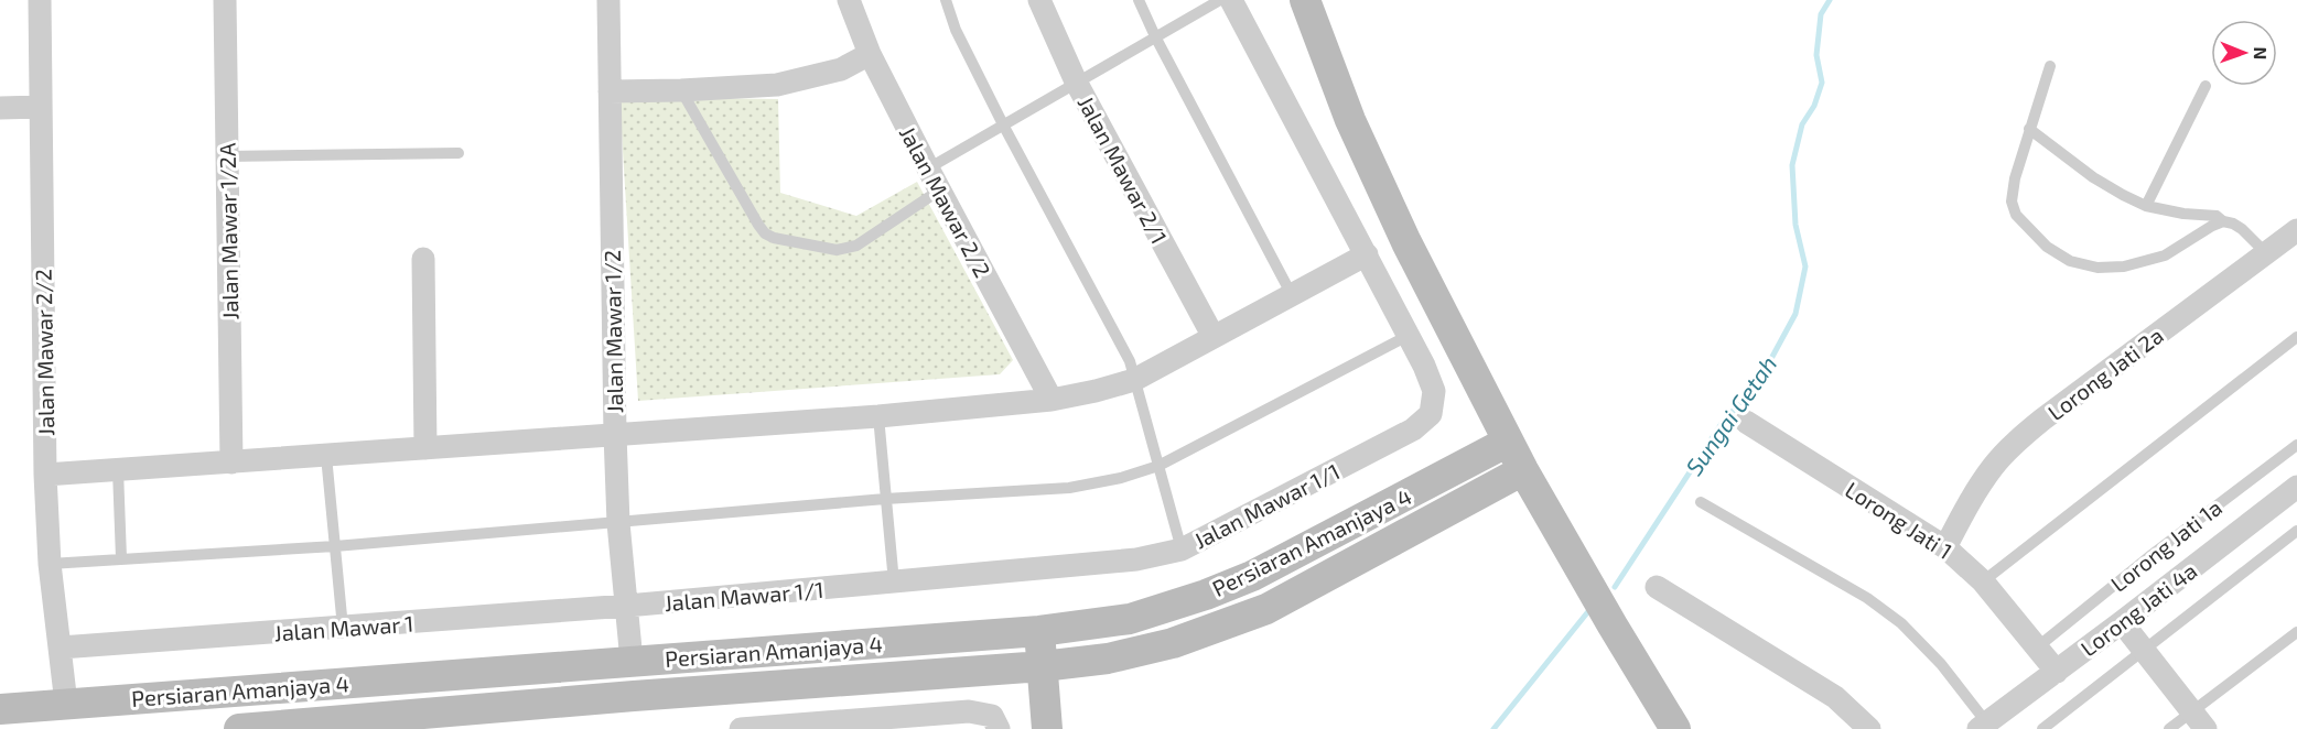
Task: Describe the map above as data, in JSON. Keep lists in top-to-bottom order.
{
  "streets": {
    "street": [
      "Jalan Mawar 2/1",
      "Jalan Mawar 2/2",
      "Jalan Mawar 1/2A",
      "Jalan Mawar 1/2",
      "Lorong Jati 2a",
      "Jalan Mawar 1/1",
      "Lorong Jati 1",
      "Persiaran Amanjaya 4",
      "Lorong Jati 4a",
      "Jalan Mawar 1"
    ],
    "lane": ["Lorong Jati 1a"]
  },
  "crossings": [
    ["Jalan Mawar 2/2", "Persiaran Amanjaya 4"],
    ["Jalan Mawar 2/2", "Jalan Mawar 1"],
    ["Jalan Mawar 1/2", "Jalan Mawar 1/1"],
    ["Jalan Mawar 1/2", "Persiaran Amanjaya 4"],
    ["Jalan Mawar 1/2", "Jalan Mawar 1"],
    ["Lorong Jati 2a", "Lorong Jati 1"],
    ["Jalan Mawar 1/1", "Jalan Mawar 1"],
    ["Lorong Jati 1", "Lorong Jati 1a"],
    ["Lorong Jati 1", "Lorong Jati 4a"]
  ],
  "water": ["Sungai Getah"],
  "north": "right"
}
